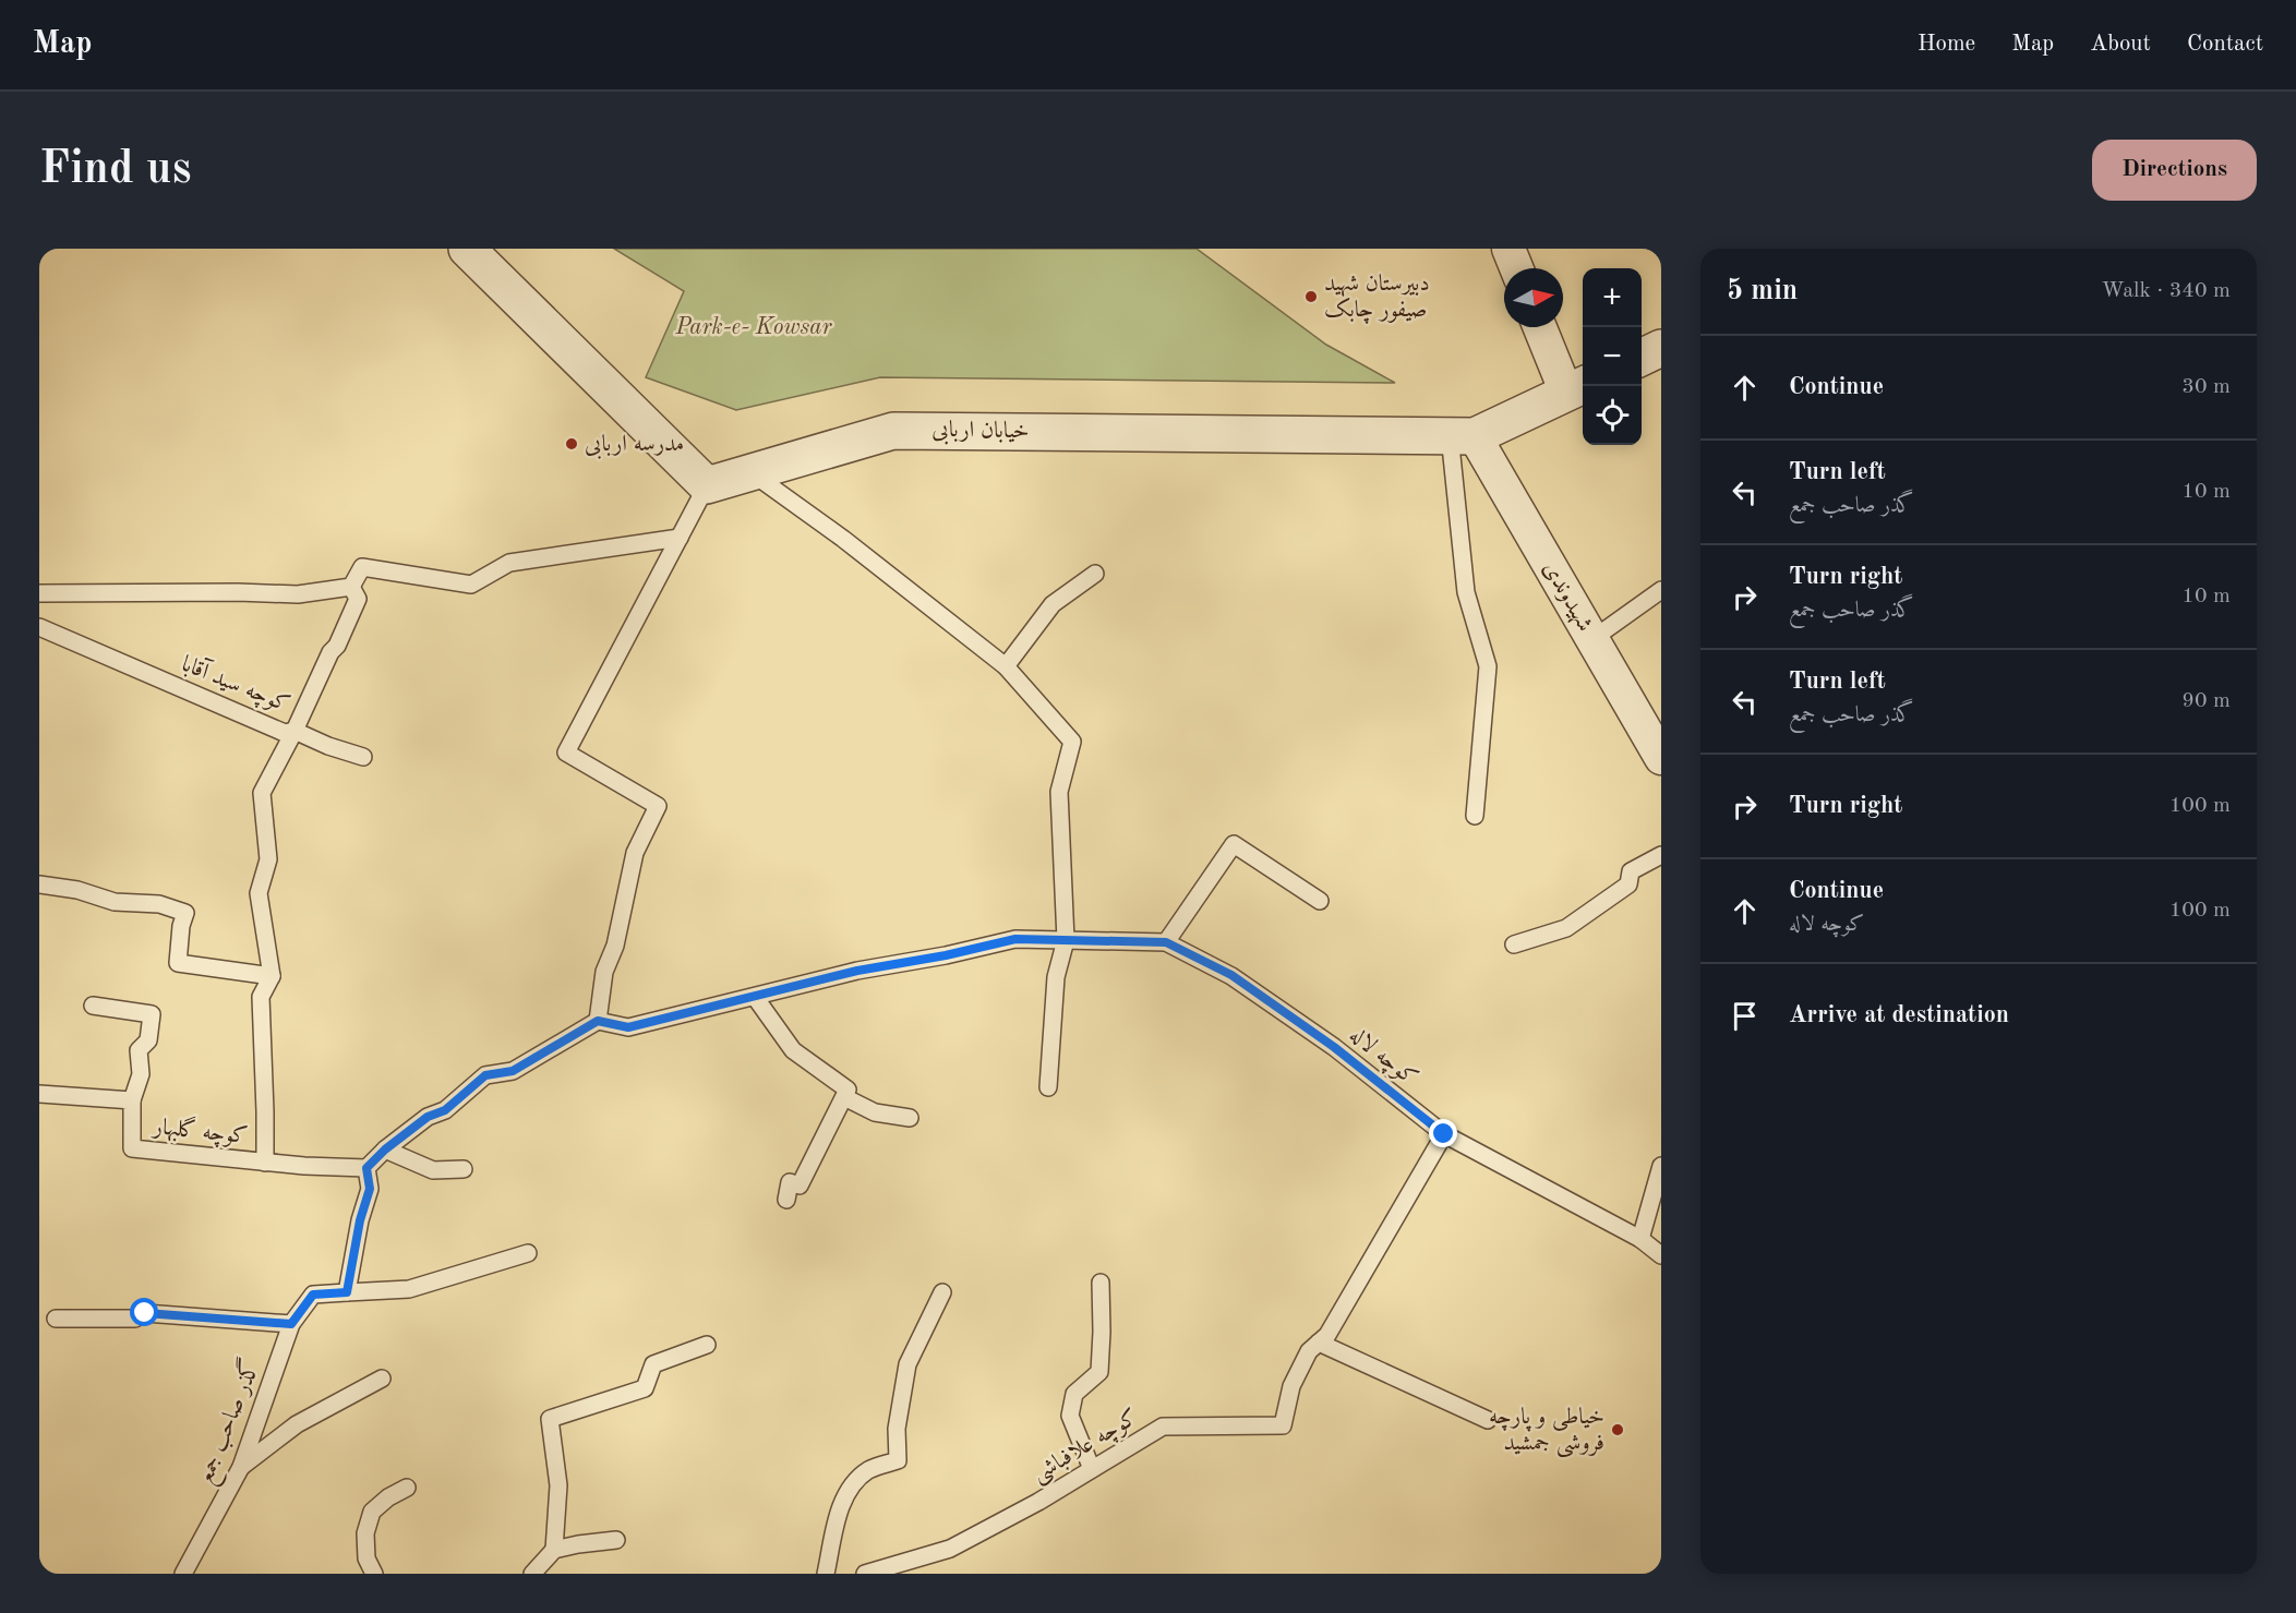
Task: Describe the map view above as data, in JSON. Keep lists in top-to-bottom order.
{
  "streets": {
    "street": ["خیابان اربابی", "شهیدوندی"],
    "lane": [
      "کوچه سید آقابا",
      "کوچه لاله",
      "کوچه گلبهار",
      "گذر صاحب جمع",
      "کوچه علافباشی"
    ]
  },
  "crossings": [
    ["خیابان اربابی", "شهیدوندی"],
    ["کوچه سید آقابا", "کوچه گلبهار"],
    ["کوچه لاله", "کوچه علافباشی"]
  ],
  "parks": ["Park-e- Kowsar"],
  "places": ["دبیرستان شهید صیفور چابک", "مدرسه اربابی", "خیاطی ‌‌و‌ پارچه فروشی جمشید"],
  "north": "right",
  "page": {
    "header": "Map",
    "nav": [
      "Home",
      "Map",
      "About",
      "Contact"
    ],
    "buttons": "Directions",
    "title": "Find us",
    "heading": ["5 min", "Walk · 340 m"],
    "map_buttons": ["+", "−"],
    "list": [
      ["Continue", "30 m"],
      ["Turn left", "گذر صاحب جمع", "10 m"],
      ["Turn right", "گذر صاحب جمع", "10 m"],
      ["Turn left", "گذر صاحب جمع", "90 m"],
      ["Turn right", "100 m"],
      ["Continue", "کوچه لاله", "100 m"],
      "Arrive at destination"
    ]
  }
}
